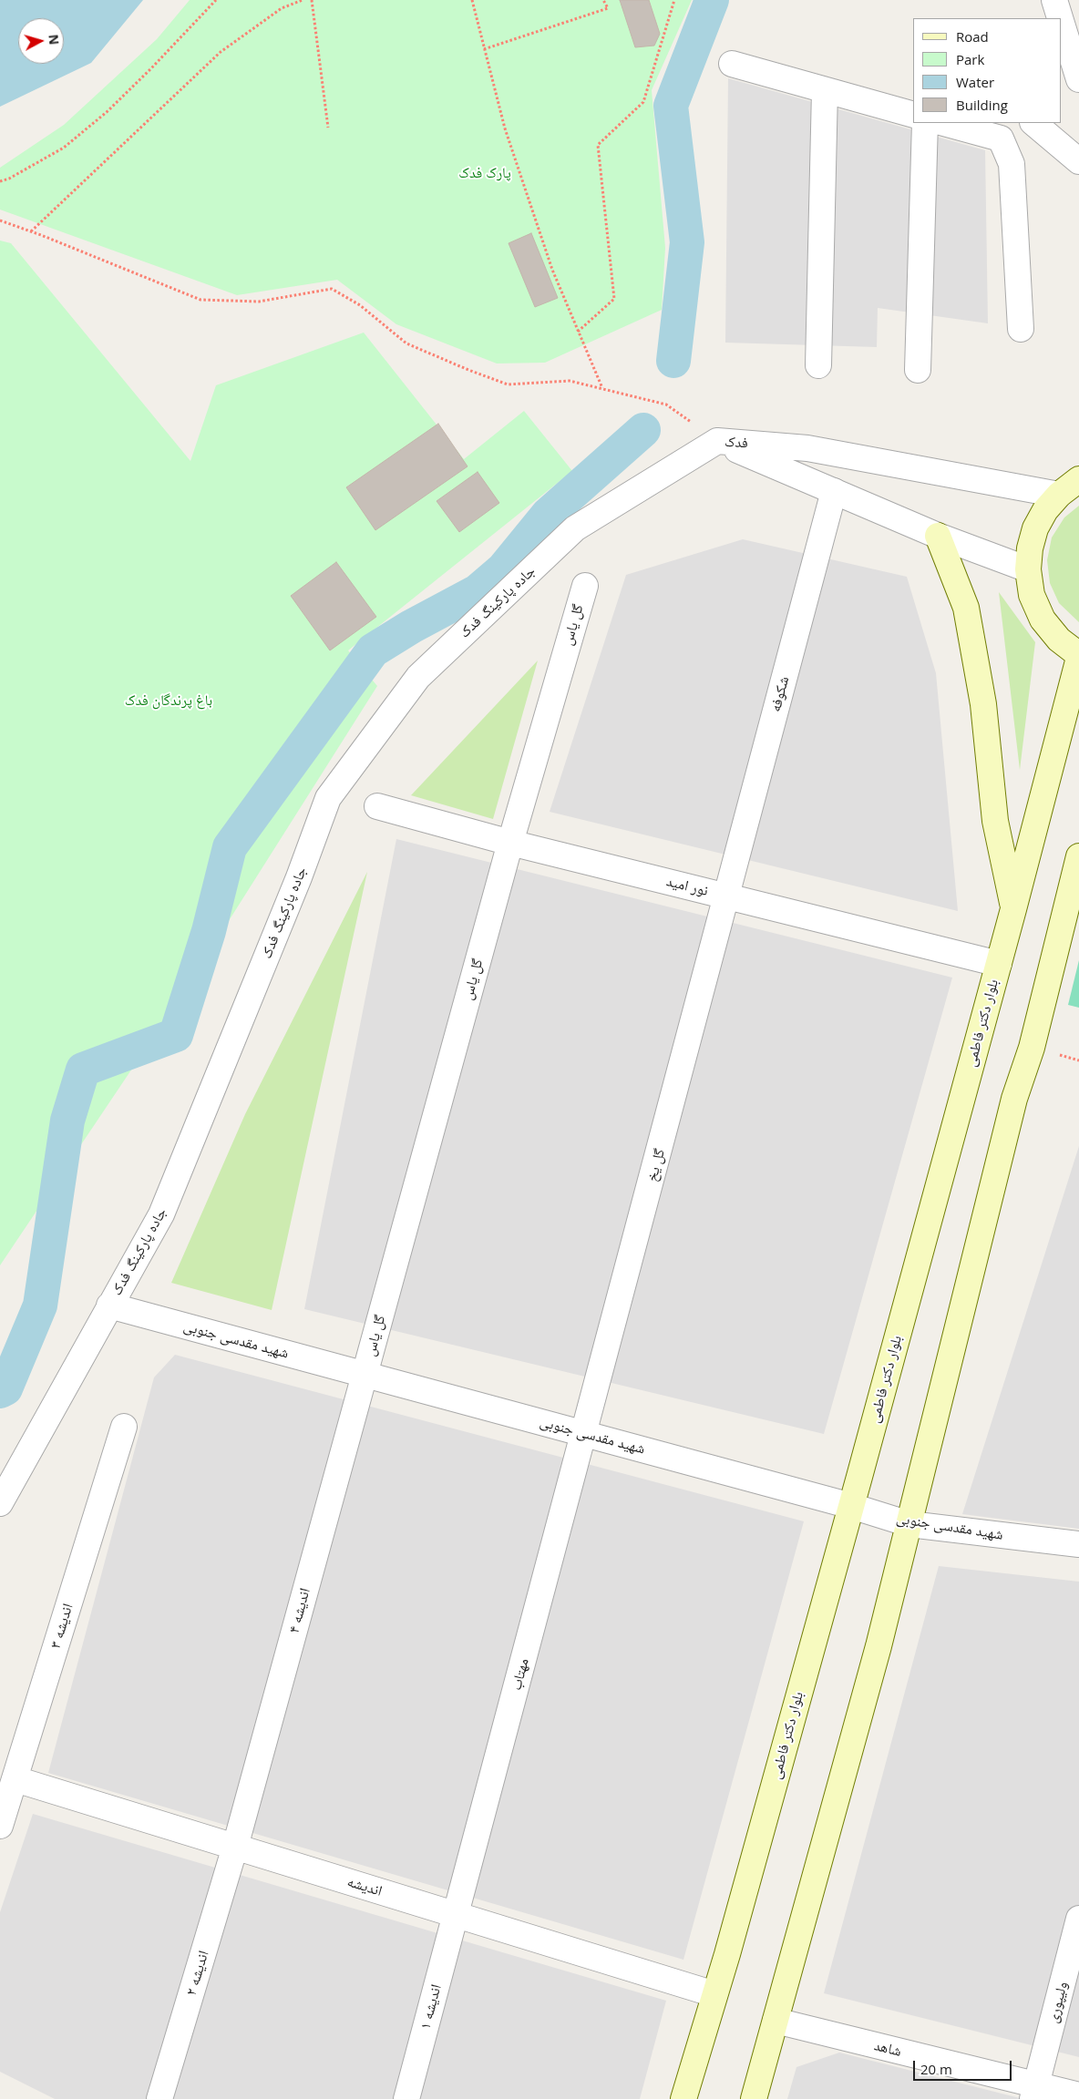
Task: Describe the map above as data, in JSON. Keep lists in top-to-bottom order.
{
  "streets": {
    "main road": ["بلوار دکتر فاطمی"],
    "street": [
      "فدک",
      "جاده پارکینگ فدک",
      "گل یاس",
      "شکوفه",
      "نور امید",
      "گل یخ",
      "شهید مقدسی جنوبی",
      "اندیشه ۴",
      "اندیشه ۳",
      "مهتاب",
      "اندیشه",
      "اندیشه ۲",
      "ولیپوری",
      "اندیشه ۱",
      "شاهد"
    ]
  },
  "crossings": [
    ["فدک", "جاده پارکینگ فدک"],
    ["فدک", "شکوفه"],
    ["جاده پارکینگ فدک", "شهید مقدسی جنوبی"],
    ["گل یاس", "نور امید"],
    ["گل یاس", "شهید مقدسی جنوبی"],
    ["گل یاس", "اندیشه ۴"],
    ["شکوفه", "نور امید"],
    ["شکوفه", "گل یخ"],
    ["نور امید", "بلوار دکتر فاطمی"],
    ["نور امید", "گل یخ"],
    ["بلوار دکتر فاطمی", "شهید مقدسی جنوبی"],
    ["بلوار دکتر فاطمی", "اندیشه"],
    ["گل یخ", "شهید مقدسی جنوبی"],
    ["گل یخ", "مهتاب"],
    ["شهید مقدسی جنوبی", "اندیشه ۴"],
    ["شهید مقدسی جنوبی", "مهتاب"],
    ["اندیشه ۴", "اندیشه"],
    ["اندیشه ۴", "اندیشه ۲"],
    ["اندیشه ۳", "اندیشه"],
    ["مهتاب", "اندیشه"],
    ["مهتاب", "اندیشه ۱"],
    ["اندیشه", "اندیشه ۲"],
    ["اندیشه", "اندیشه ۱"],
    ["ولیپوری", "شاهد"]
  ],
  "parks": ["پارک فدک", "باغ پرندگان فدک"],
  "legend": [
    "Road",
    "Park",
    "Water",
    "Building"
  ],
  "scale_bar": "20 m",
  "north": "right"
}
